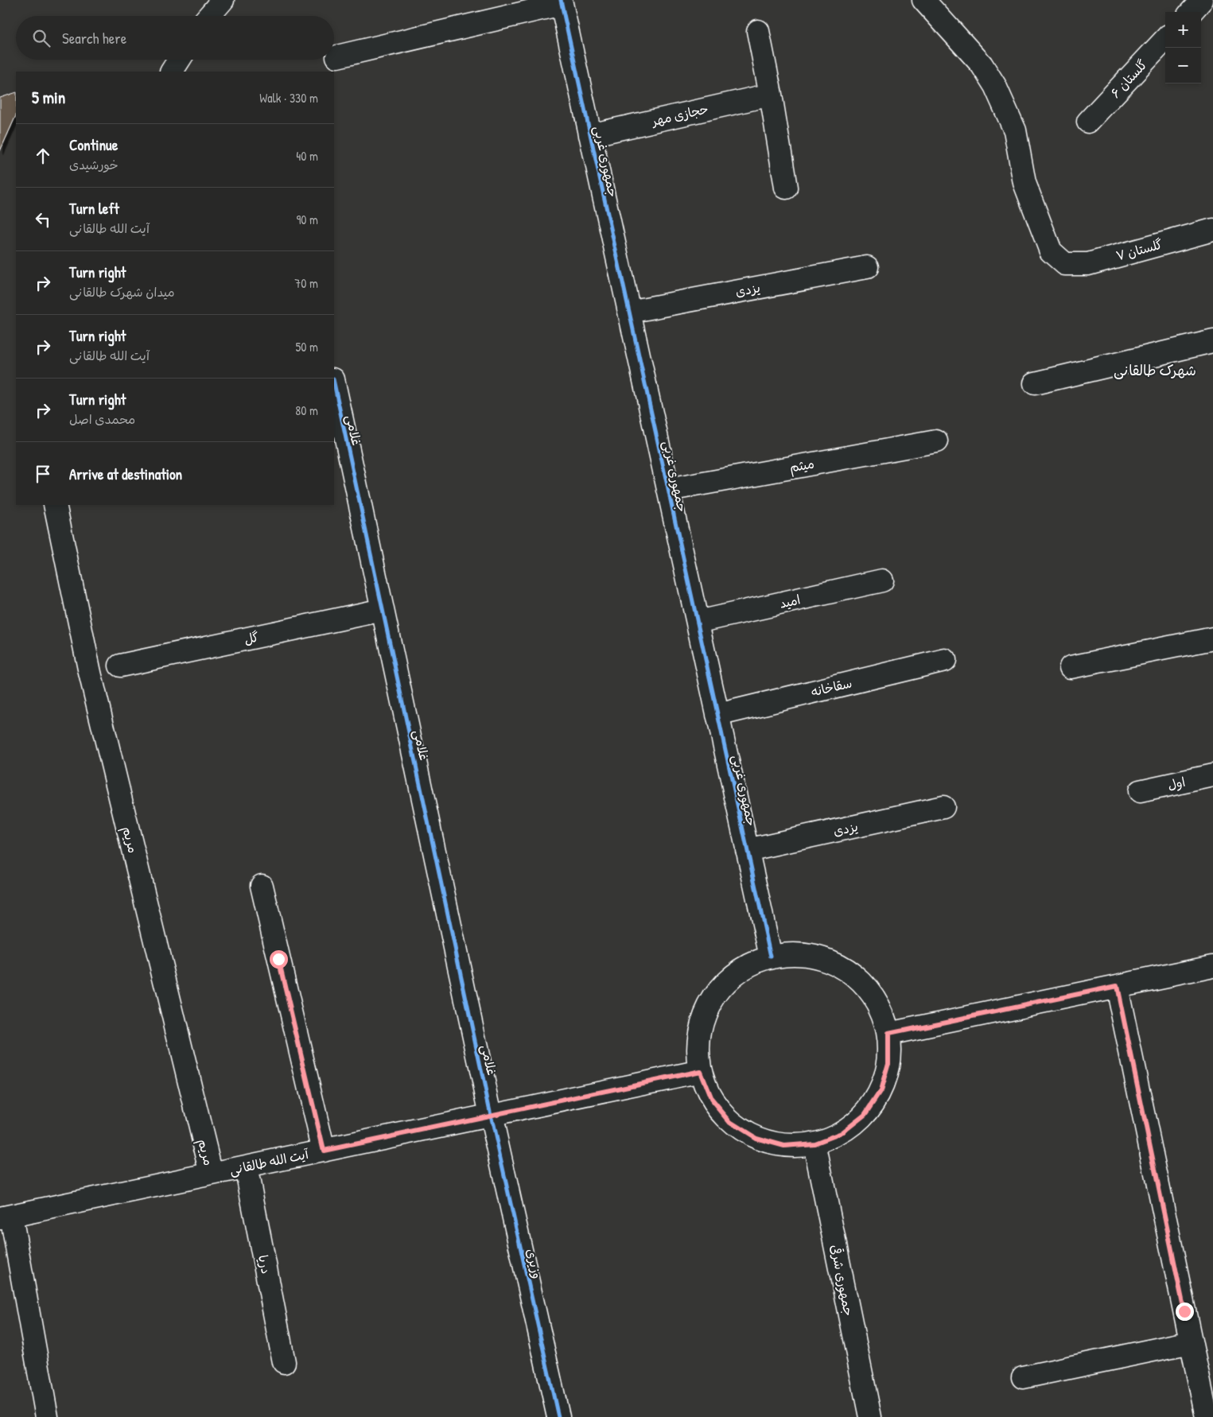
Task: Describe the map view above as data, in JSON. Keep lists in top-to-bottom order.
{
  "streets": {
    "street": [
      "گلستان ۶",
      "حجازی مهر",
      "جمهوری غربی",
      "گلستان ۷",
      "یزدی",
      "غلامی",
      "میثم",
      "امید",
      "گل",
      "سقاخانه",
      "اول",
      "مریم",
      "آیت الله طالقانی",
      "وزیری",
      "دریا",
      "جمهوری شرقی"
    ]
  },
  "crossings": [
    ["حجازی مهر", "جمهوری غربی"],
    ["جمهوری غربی", "یزدی"],
    ["جمهوری غربی", "میثم"],
    ["جمهوری غربی", "امید"],
    ["جمهوری غربی", "سقاخانه"],
    ["غلامی", "گل"],
    ["غلامی", "آیت الله طالقانی"],
    ["غلامی", "وزیری"],
    ["مریم", "آیت الله طالقانی"],
    ["آیت الله طالقانی", "وزیری"],
    ["آیت الله طالقانی", "دریا"]
  ],
  "districts": ["شهرک طالقانی"],
  "page": {
    "map_buttons": ["+", "−"],
    "search": "Search here",
    "heading": ["5 min", "Walk · 330 m"],
    "list": [
      ["Continue", "خورشیدی", "40 m"],
      ["Turn left", "آیت الله طالقانی", "90 m"],
      ["Turn right", "میدان شهرک طالقانی", "70 m"],
      ["Turn right", "آیت الله طالقانی", "50 m"],
      ["Turn right", "محمدی اصل", "80 m"],
      "Arrive at destination"
    ]
  }
}
